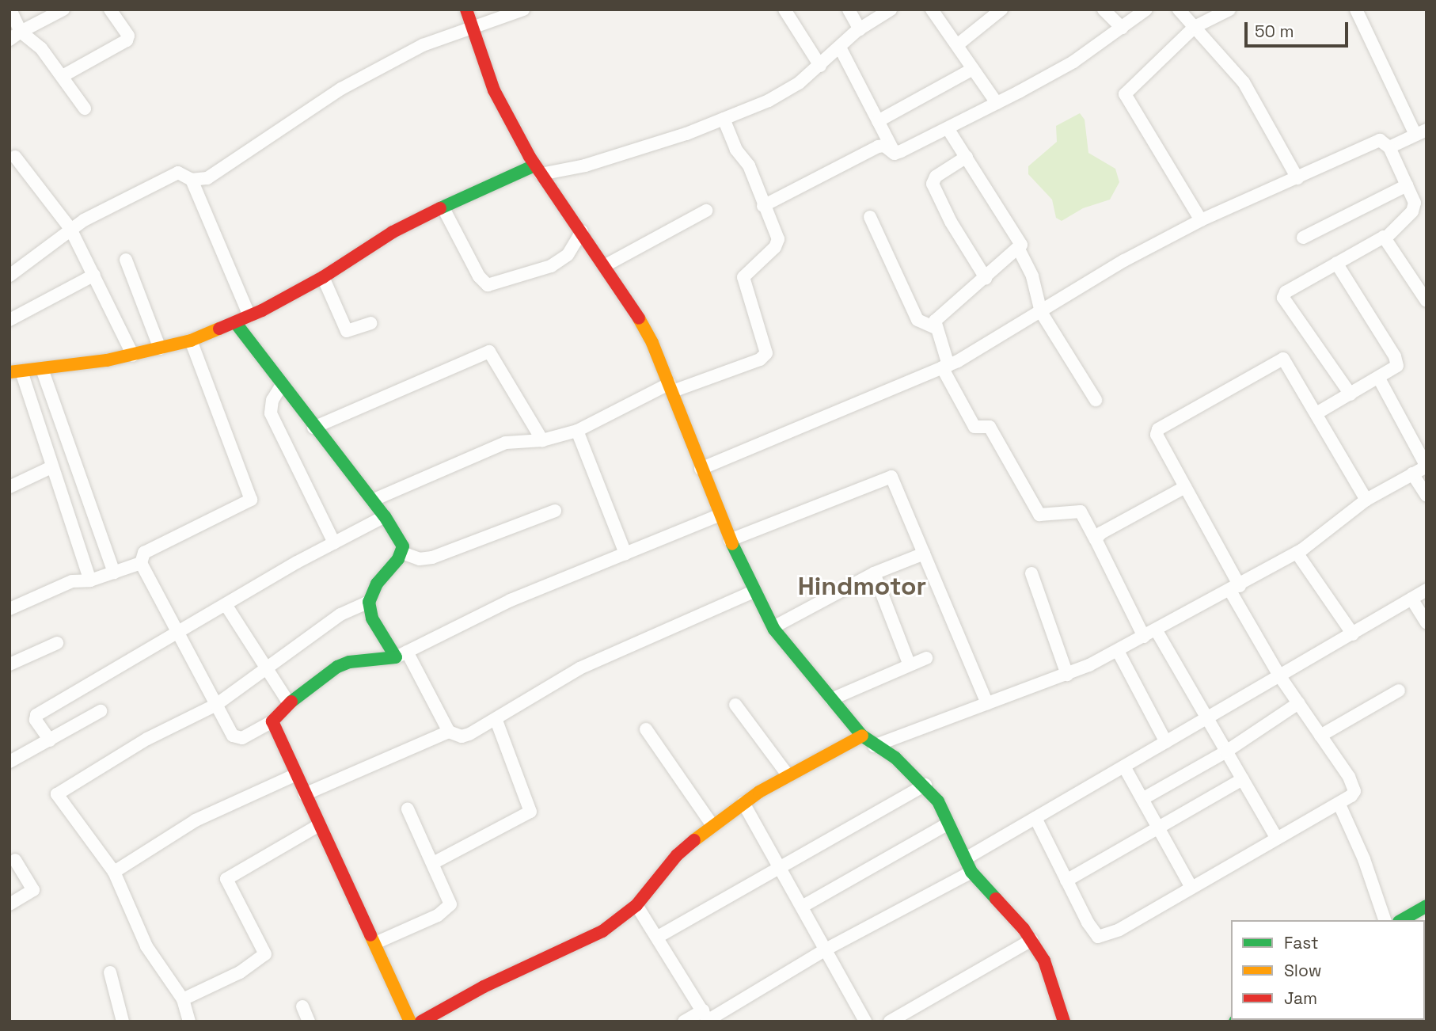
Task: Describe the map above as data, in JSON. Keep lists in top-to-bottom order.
{
  "districts": ["Hindmotor"],
  "legend": ["Fast", "Slow", "Jam"],
  "scale_bar": "50 m"
}
